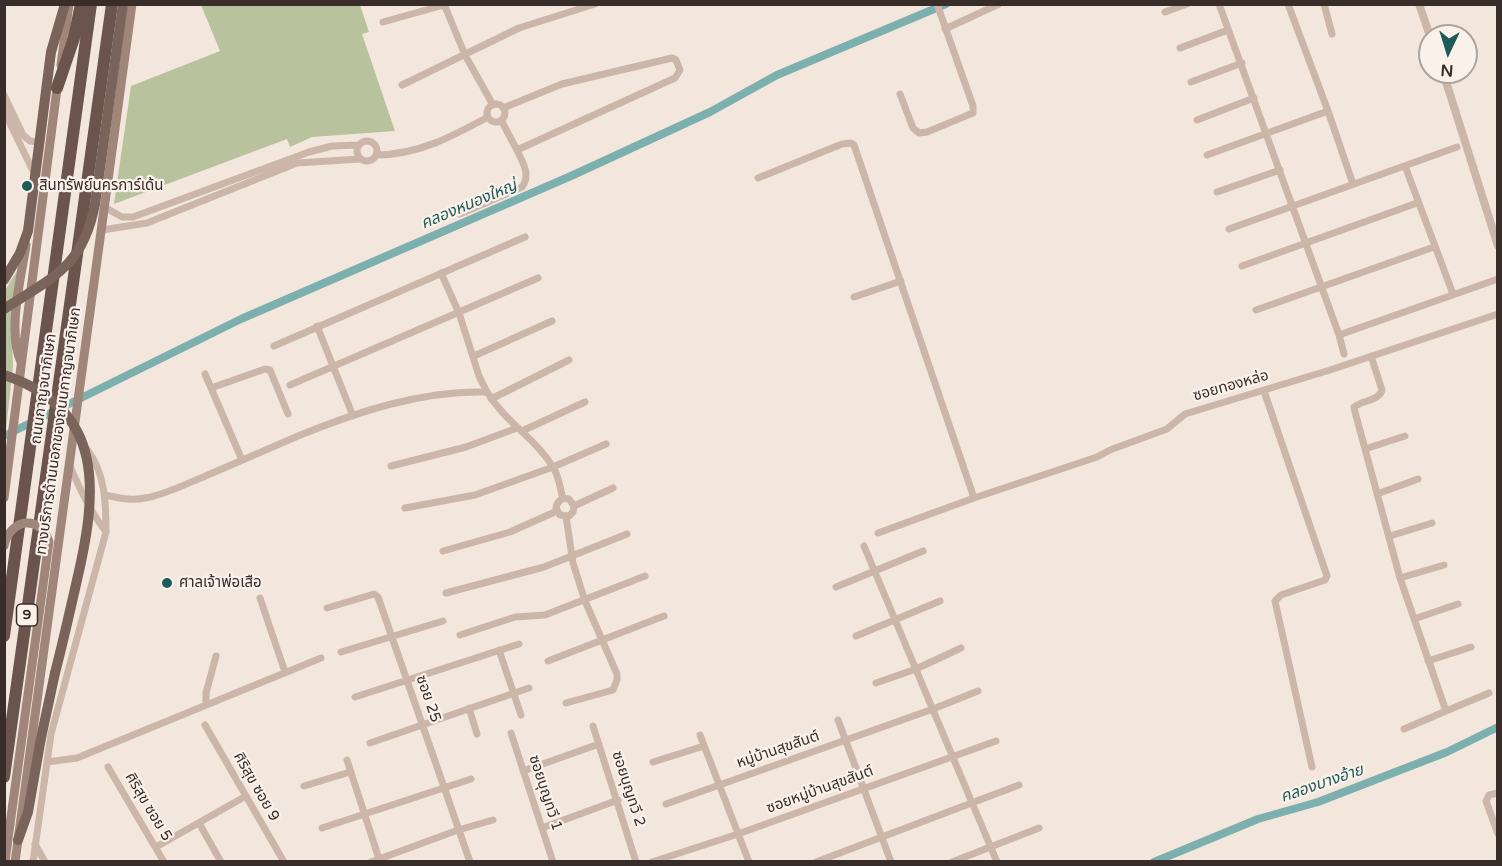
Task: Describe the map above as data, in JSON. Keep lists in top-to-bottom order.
{
  "streets": {
    "highway": ["ถนนกาญจนาภิเษก", "9"],
    "main road": ["ทางบริการด้านนอกของถนนกาญจนาภิเษก"],
    "street": [
      "ซอยทองหล่อ",
      "ซอย 25",
      "หมู่บ้านสุขสันต์",
      "ศิริสุข ซอย 9",
      "ซอยบุญทวี 2",
      "ซอยหมู่บ้านสุขสันต์",
      "ซอยบุญทวี 1",
      "ศิริสุข ซอย 5"
    ]
  },
  "water": ["คลองหนองใหญ่", "คลองบางอ้าย"],
  "places": ["สินทรัพย์นครการ์เด้น", "ศาลเจ้าพ่อเสือ"],
  "north": "bottom"
}
